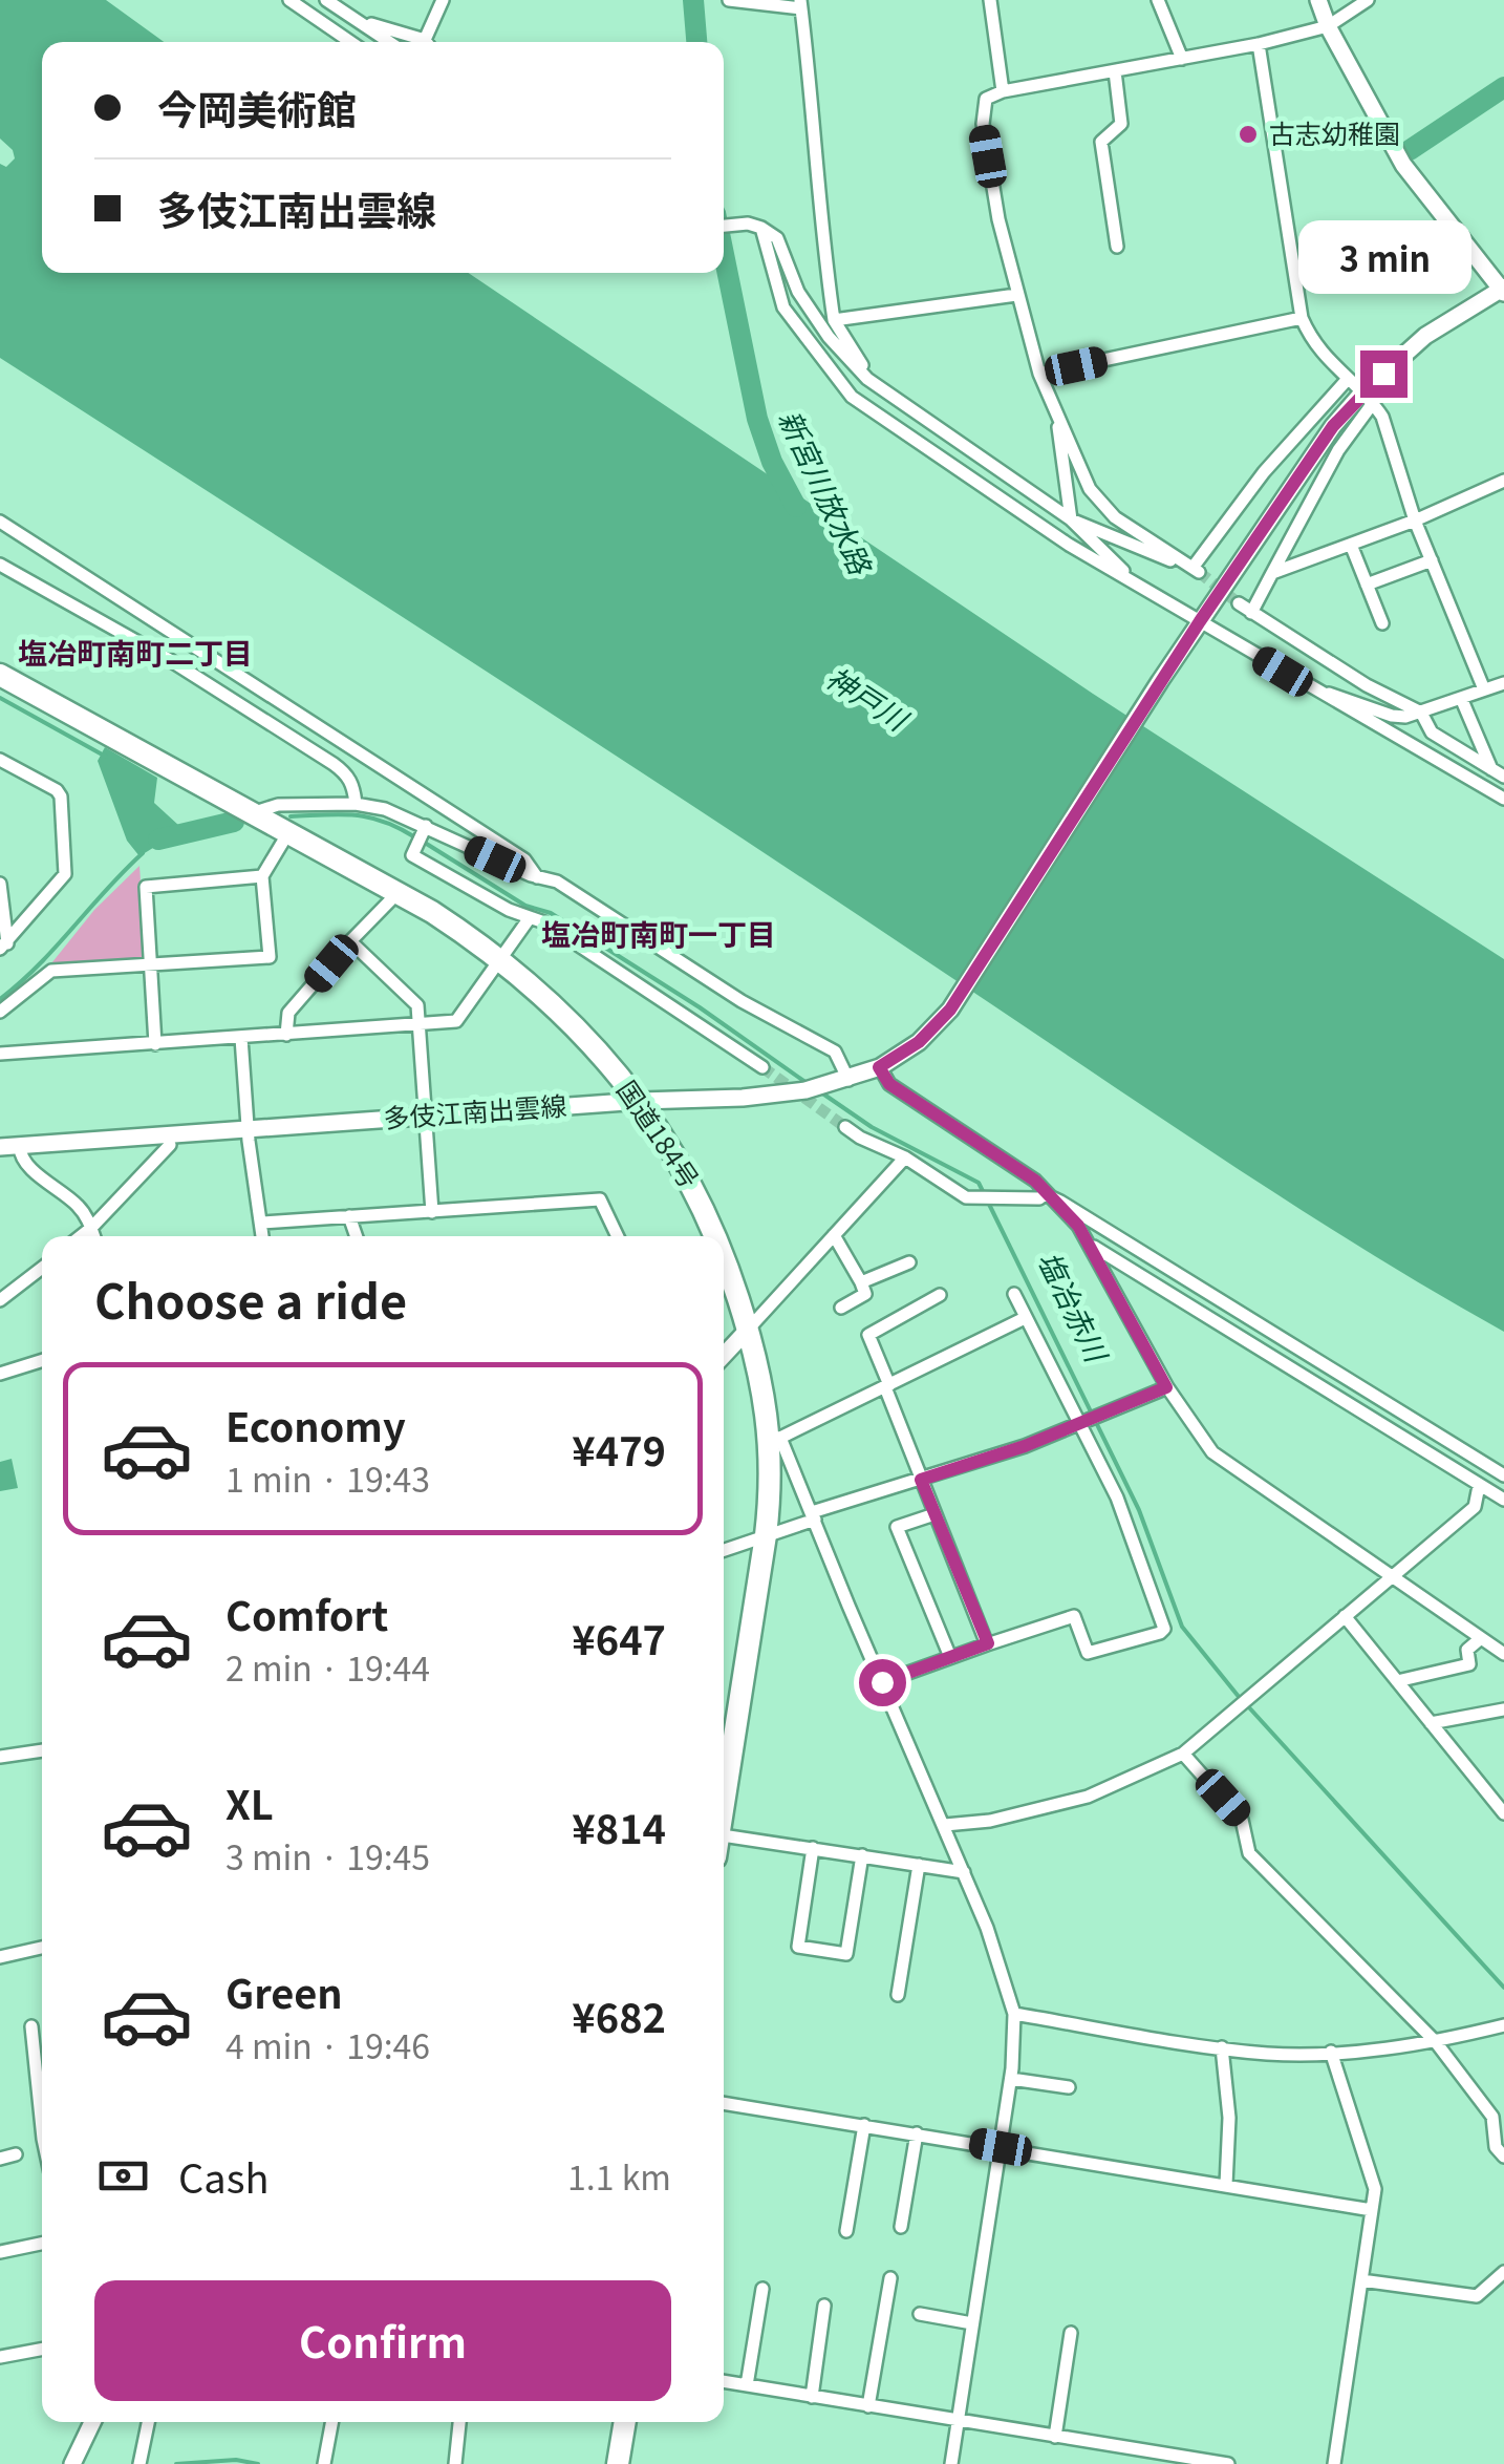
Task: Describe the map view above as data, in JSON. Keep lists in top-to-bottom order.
{
  "streets": {
    "highway": ["国道184号"],
    "main road": ["多伎江南出雲線"]
  },
  "crossings": [
    ["多伎江南出雲線", "国道184号"]
  ],
  "districts": ["塩冶町南町二丁目", "塩冶町南町一丁目"],
  "water": ["新宮川放水路", "神戸川", "塩冶赤川"],
  "places": ["古志幼稚園"],
  "page": {
    "banner": ["今岡美術館", "多伎江南出雲線"],
    "bubble": "3 min",
    "heading": "Choose a ride",
    "list": [
      {
        "name": "Economy",
        "note": "1 min · 19:43",
        "value": "¥479"
      },
      {
        "name": "Comfort",
        "note": "2 min · 19:44",
        "value": "¥647"
      },
      {
        "name": "XL",
        "note": "3 min · 19:45",
        "value": "¥814"
      },
      {
        "name": "Green",
        "note": "4 min · 19:46",
        "value": "¥682"
      }
    ],
    "pay": ["Cash", "1.1 km"],
    "buttons": "Confirm"
  }
}
